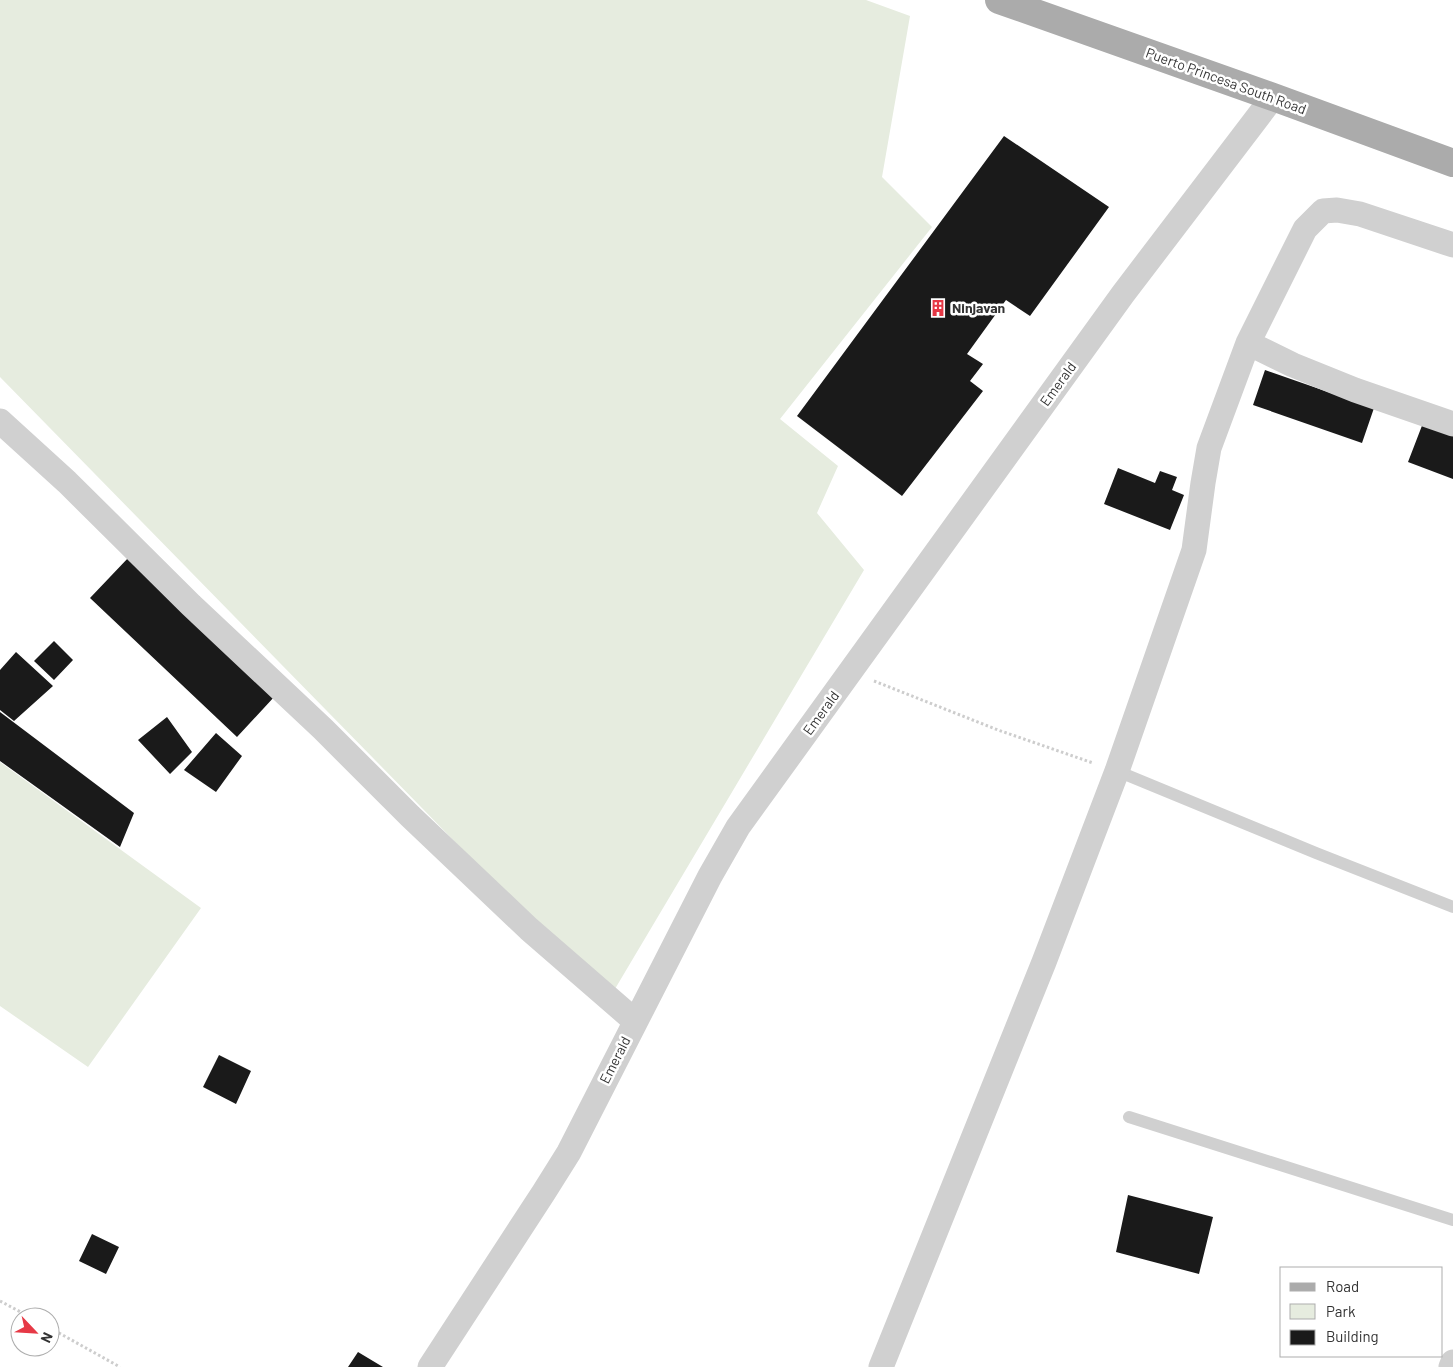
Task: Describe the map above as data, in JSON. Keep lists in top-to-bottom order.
{
  "streets": {
    "main road": ["Puerto Princesa South Road"],
    "street": ["Emerald"]
  },
  "crossings": [
    ["Puerto Princesa South Road", "Emerald"]
  ],
  "places": {
    "building": ["Ninjavan"]
  },
  "legend": ["Road", "Park", "Building"],
  "north": "bottom right"
}
